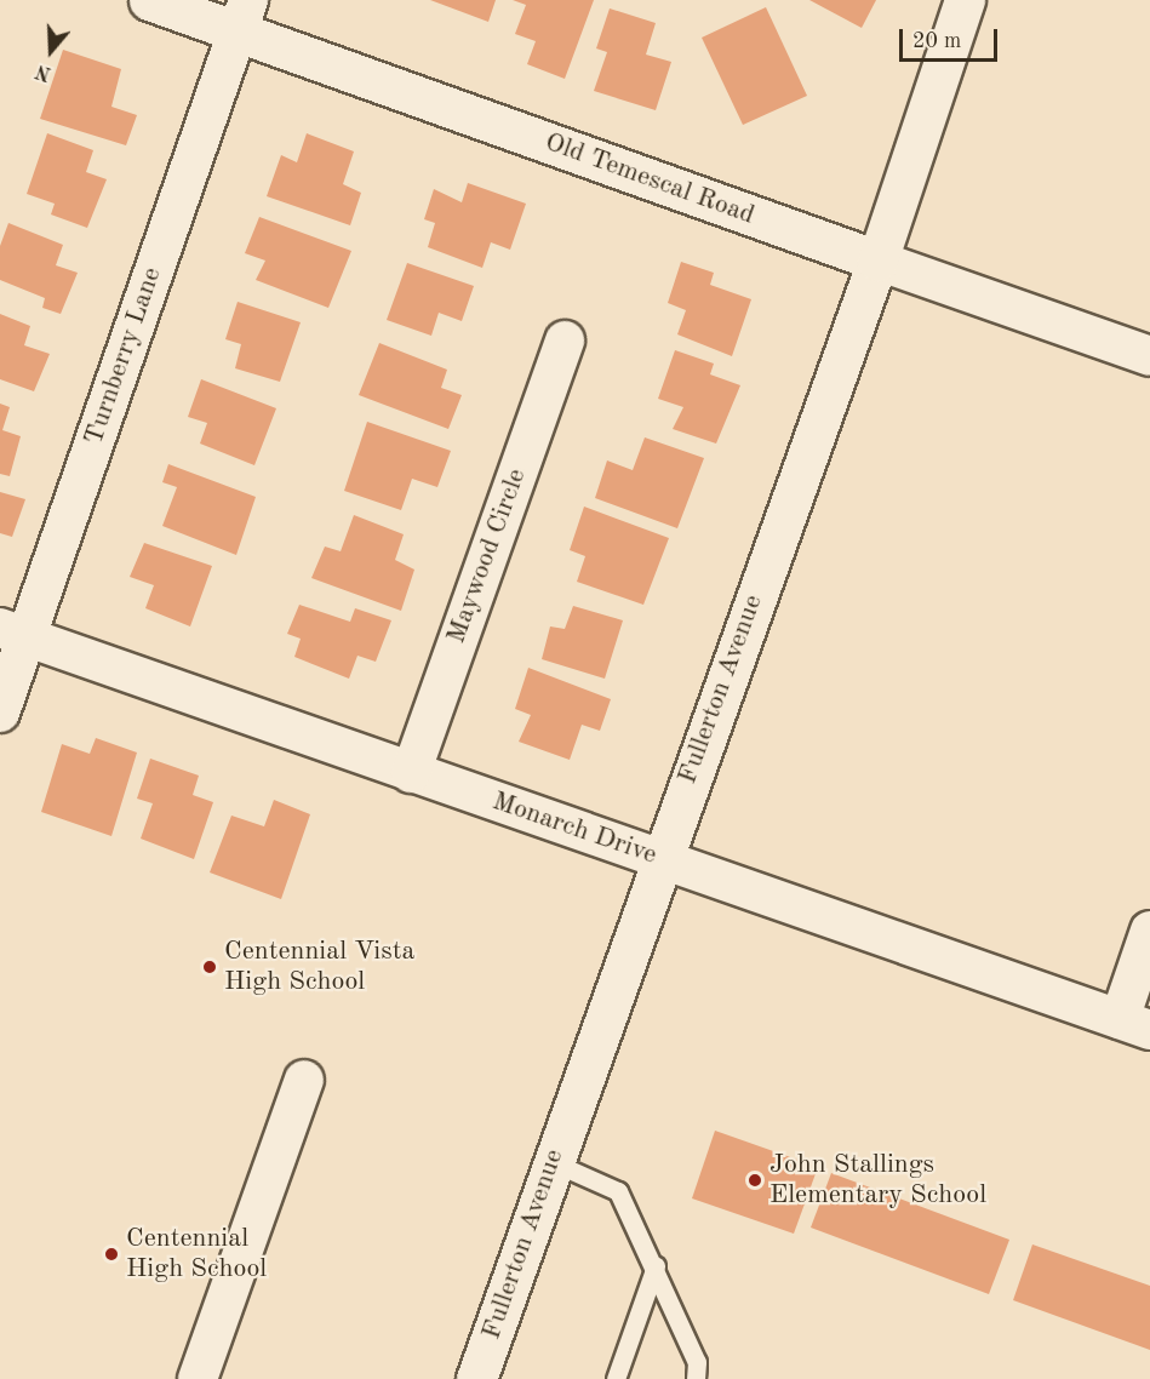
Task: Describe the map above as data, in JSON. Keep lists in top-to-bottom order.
{
  "streets": {
    "main road": ["Old Temescal Road", "Fullerton Avenue"],
    "street": ["Turnberry Lane", "Maywood Circle", "Monarch Drive"]
  },
  "crossings": [
    ["Old Temescal Road", "Turnberry Lane"],
    ["Old Temescal Road", "Fullerton Avenue"],
    ["Turnberry Lane", "Monarch Drive"],
    ["Maywood Circle", "Monarch Drive"],
    ["Fullerton Avenue", "Monarch Drive"]
  ],
  "places": ["Centennial Vista High School", "John Stallings Elementary School", "Centennial High School"],
  "scale_bar": "20 m",
  "north": "bottom"
}
